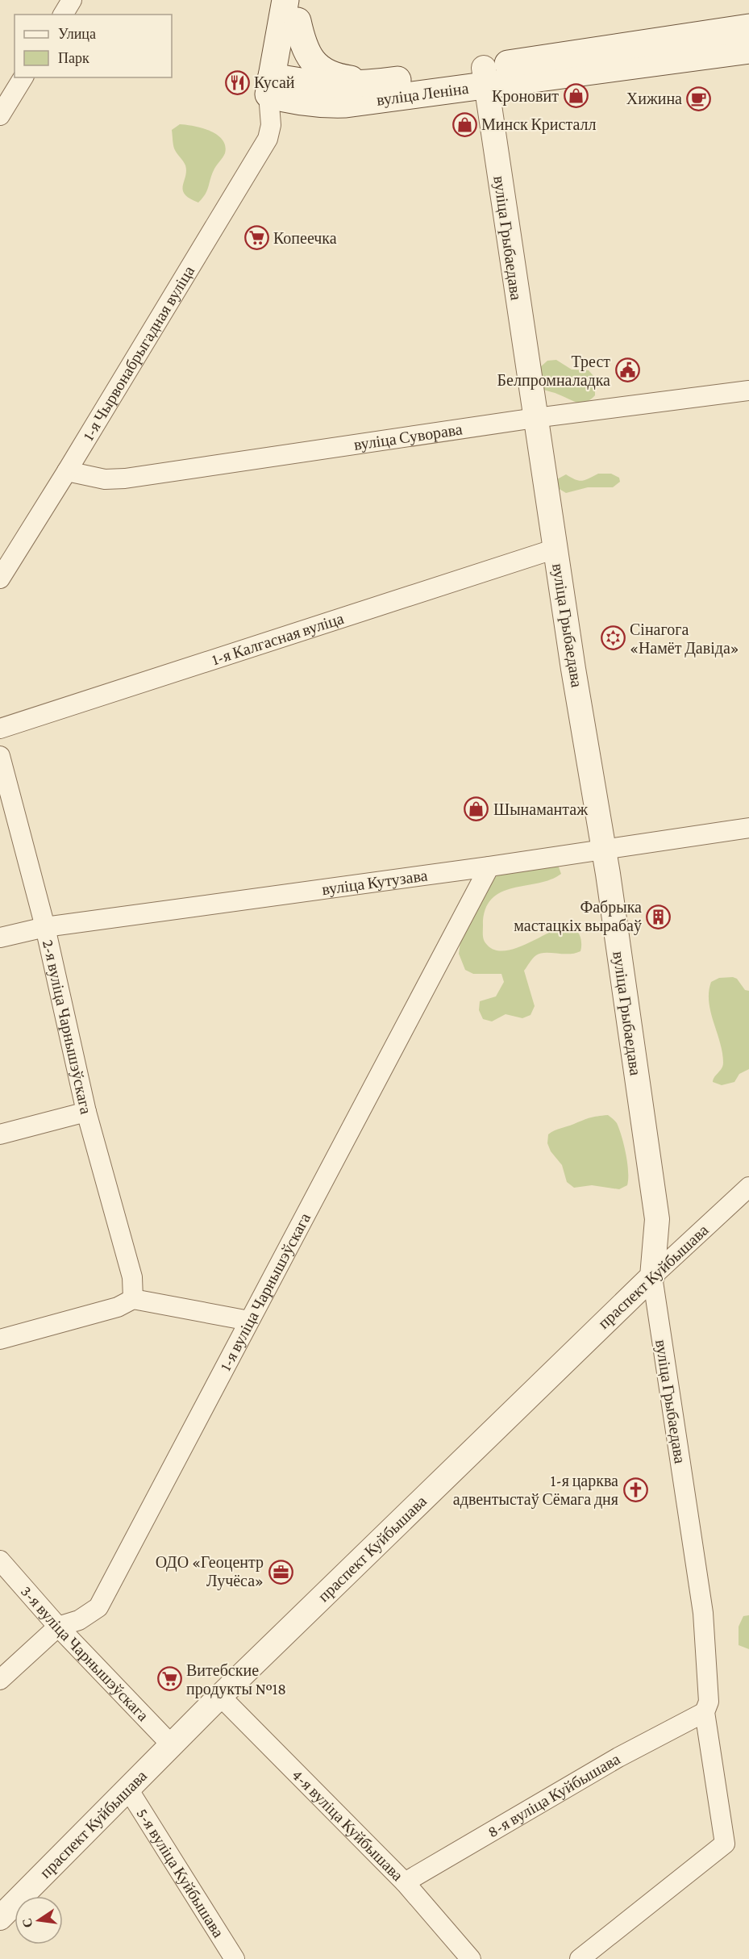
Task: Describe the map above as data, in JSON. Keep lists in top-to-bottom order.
{
  "streets": {
    "main road": ["вуліца Леніна", "1-я Чырвонабрыгадная вуліца"],
    "street": [
      "вуліца Грыбаедава",
      "вуліца Суворава",
      "1-я Калгасная вуліца",
      "вуліца Кутузава",
      "2-я вуліца Чарнышэўскага",
      "праспект Куйбышава",
      "1-я вуліца Чарнышэўскага",
      "3-я вуліца Чарнышэўскага",
      "8-я вуліца Куйбышава",
      "4-я вуліца Куйбышава",
      "5-я вуліца Куйбышава"
    ]
  },
  "crossings": [
    ["вуліца Леніна", "вуліца Грыбаедава"],
    ["вуліца Леніна", "1-я Чырвонабрыгадная вуліца"],
    ["вуліца Грыбаедава", "вуліца Суворава"],
    ["вуліца Грыбаедава", "1-я Калгасная вуліца"],
    ["вуліца Грыбаедава", "вуліца Кутузава"],
    ["вуліца Грыбаедава", "праспект Куйбышава"],
    ["вуліца Грыбаедава", "8-я вуліца Куйбышава"],
    ["1-я Чырвонабрыгадная вуліца", "вуліца Суворава"],
    ["вуліца Кутузава", "2-я вуліца Чарнышэўскага"],
    ["вуліца Кутузава", "1-я вуліца Чарнышэўскага"],
    ["праспект Куйбышава", "3-я вуліца Чарнышэўскага"],
    ["праспект Куйбышава", "4-я вуліца Куйбышава"],
    ["праспект Куйбышава", "5-я вуліца Куйбышава"],
    ["1-я вуліца Чарнышэўскага", "3-я вуліца Чарнышэўскага"],
    ["8-я вуліца Куйбышава", "4-я вуліца Куйбышава"]
  ],
  "places": {
    "restaurant": ["Кусай"],
    "shop": ["Кроновит", "Минск Кристалл", "Шынамантаж"],
    "cafe": ["Хижина"],
    "supermarket": ["Копеечка", "Витебские продукты №18"],
    "public building": ["Трест Белпромналадка"],
    "synagogue": ["Сінагога «Намёт Давіда»"],
    "building": ["Фабрыка мастацкіх вырабаў"],
    "church": ["1-я царква адвентыстаў Сёмага дня"],
    "office": ["ОДО «Геоцентр Лучёса»"]
  },
  "legend": ["Улица", "Парк"],
  "north": "left"
}
